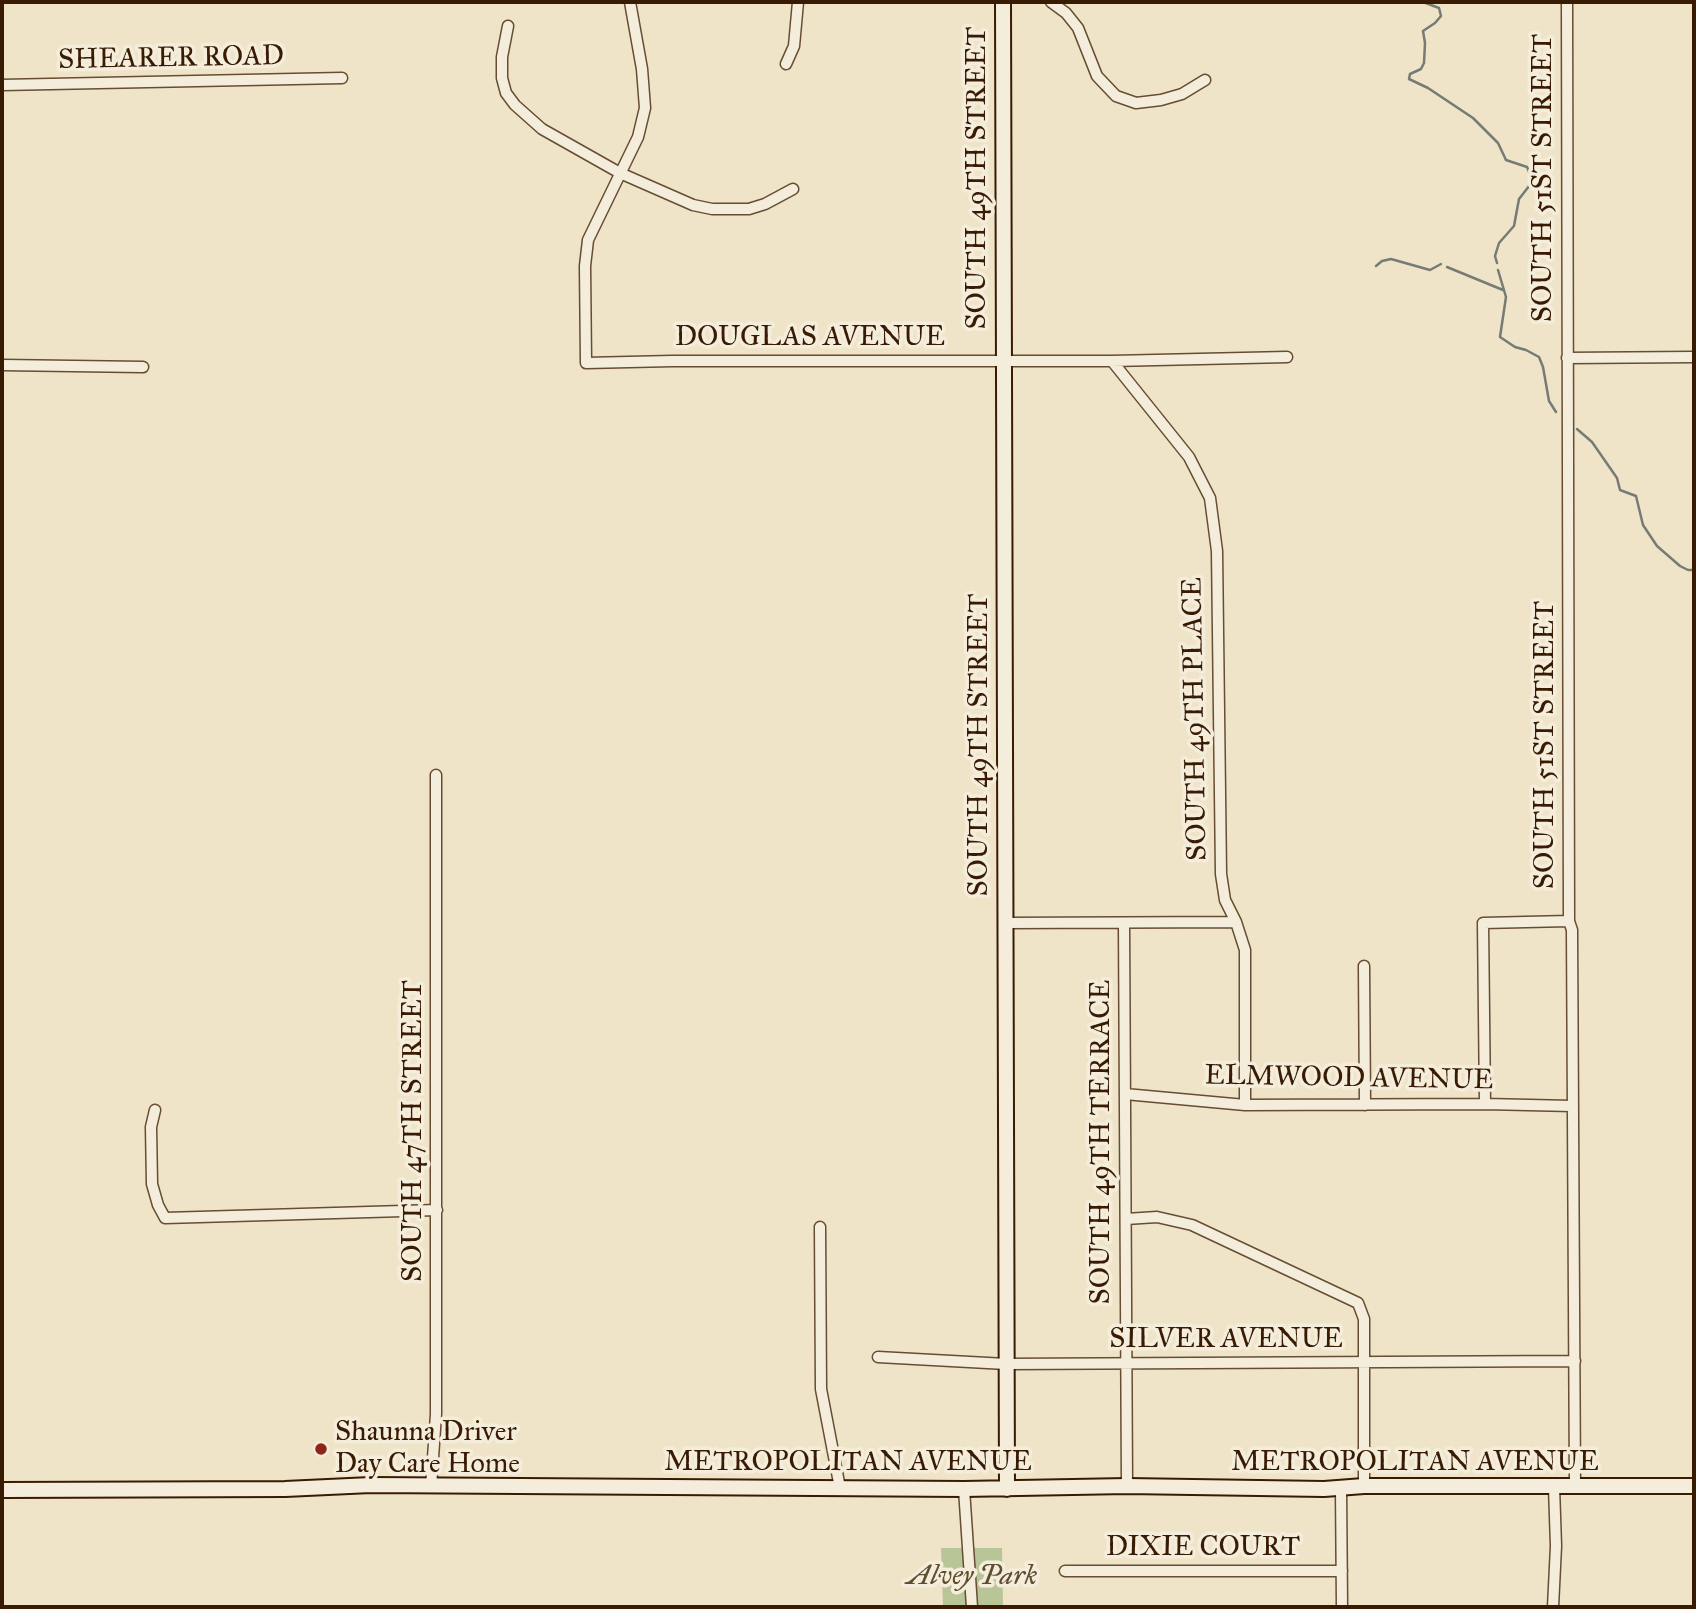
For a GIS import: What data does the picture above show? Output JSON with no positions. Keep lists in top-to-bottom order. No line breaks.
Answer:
{"streets":{"main road":["SOUTH 49TH STREET","METROPOLITAN AVENUE"],"street":["SHEARER ROAD","SOUTH 51ST STREET","DOUGLAS AVENUE","SOUTH 49TH PLACE","ELMWOOD AVENUE","SOUTH 47TH STREET","SOUTH 49TH TERRACE","SILVER AVENUE","DIXIE COURT"]},"crossings":[["SOUTH 49TH STREET","DOUGLAS AVENUE"],["SOUTH 49TH STREET","SILVER AVENUE"],["SOUTH 49TH STREET","METROPOLITAN AVENUE"],["SOUTH 51ST STREET","ELMWOOD AVENUE"],["SOUTH 51ST STREET","SILVER AVENUE"],["SOUTH 51ST STREET","METROPOLITAN AVENUE"],["DOUGLAS AVENUE","SOUTH 49TH PLACE"],["SOUTH 49TH PLACE","ELMWOOD AVENUE"],["ELMWOOD AVENUE","SOUTH 49TH TERRACE"],["SOUTH 47TH STREET","METROPOLITAN AVENUE"],["SOUTH 49TH TERRACE","SILVER AVENUE"],["SOUTH 49TH TERRACE","METROPOLITAN AVENUE"]],"parks":["Alvey Park"],"places":["Shaunna Driver Day Care Home"]}
